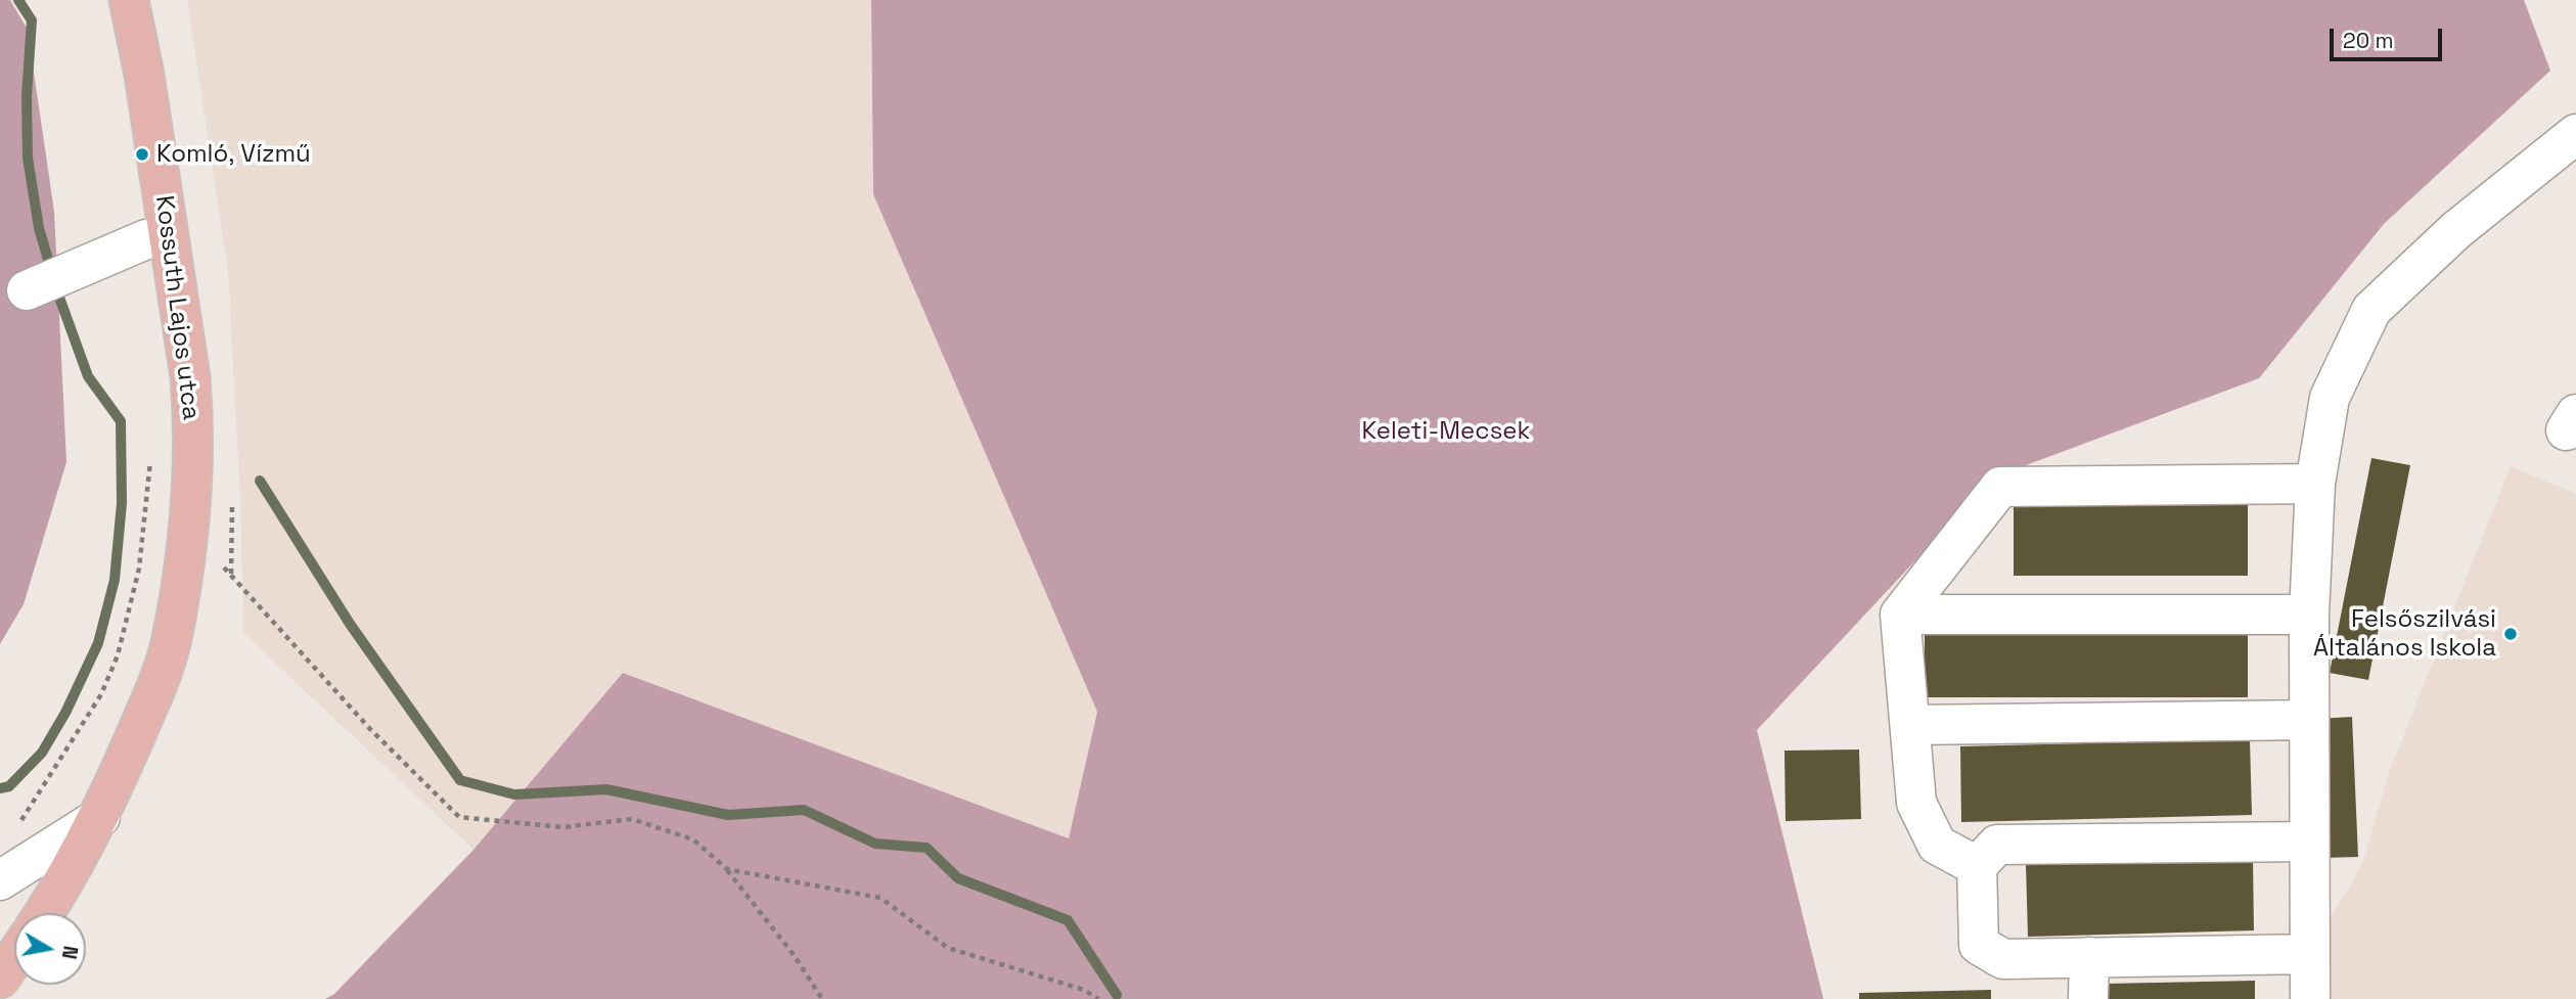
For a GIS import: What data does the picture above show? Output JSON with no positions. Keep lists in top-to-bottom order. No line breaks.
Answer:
{"streets":{"main road":["Kossuth Lajos utca"]},"parks":["Keleti-Mecsek"],"places":["Komló, Vízmű","Felsőszilvási Általános Iskola"],"scale_bar":"20 m","north":"right"}
